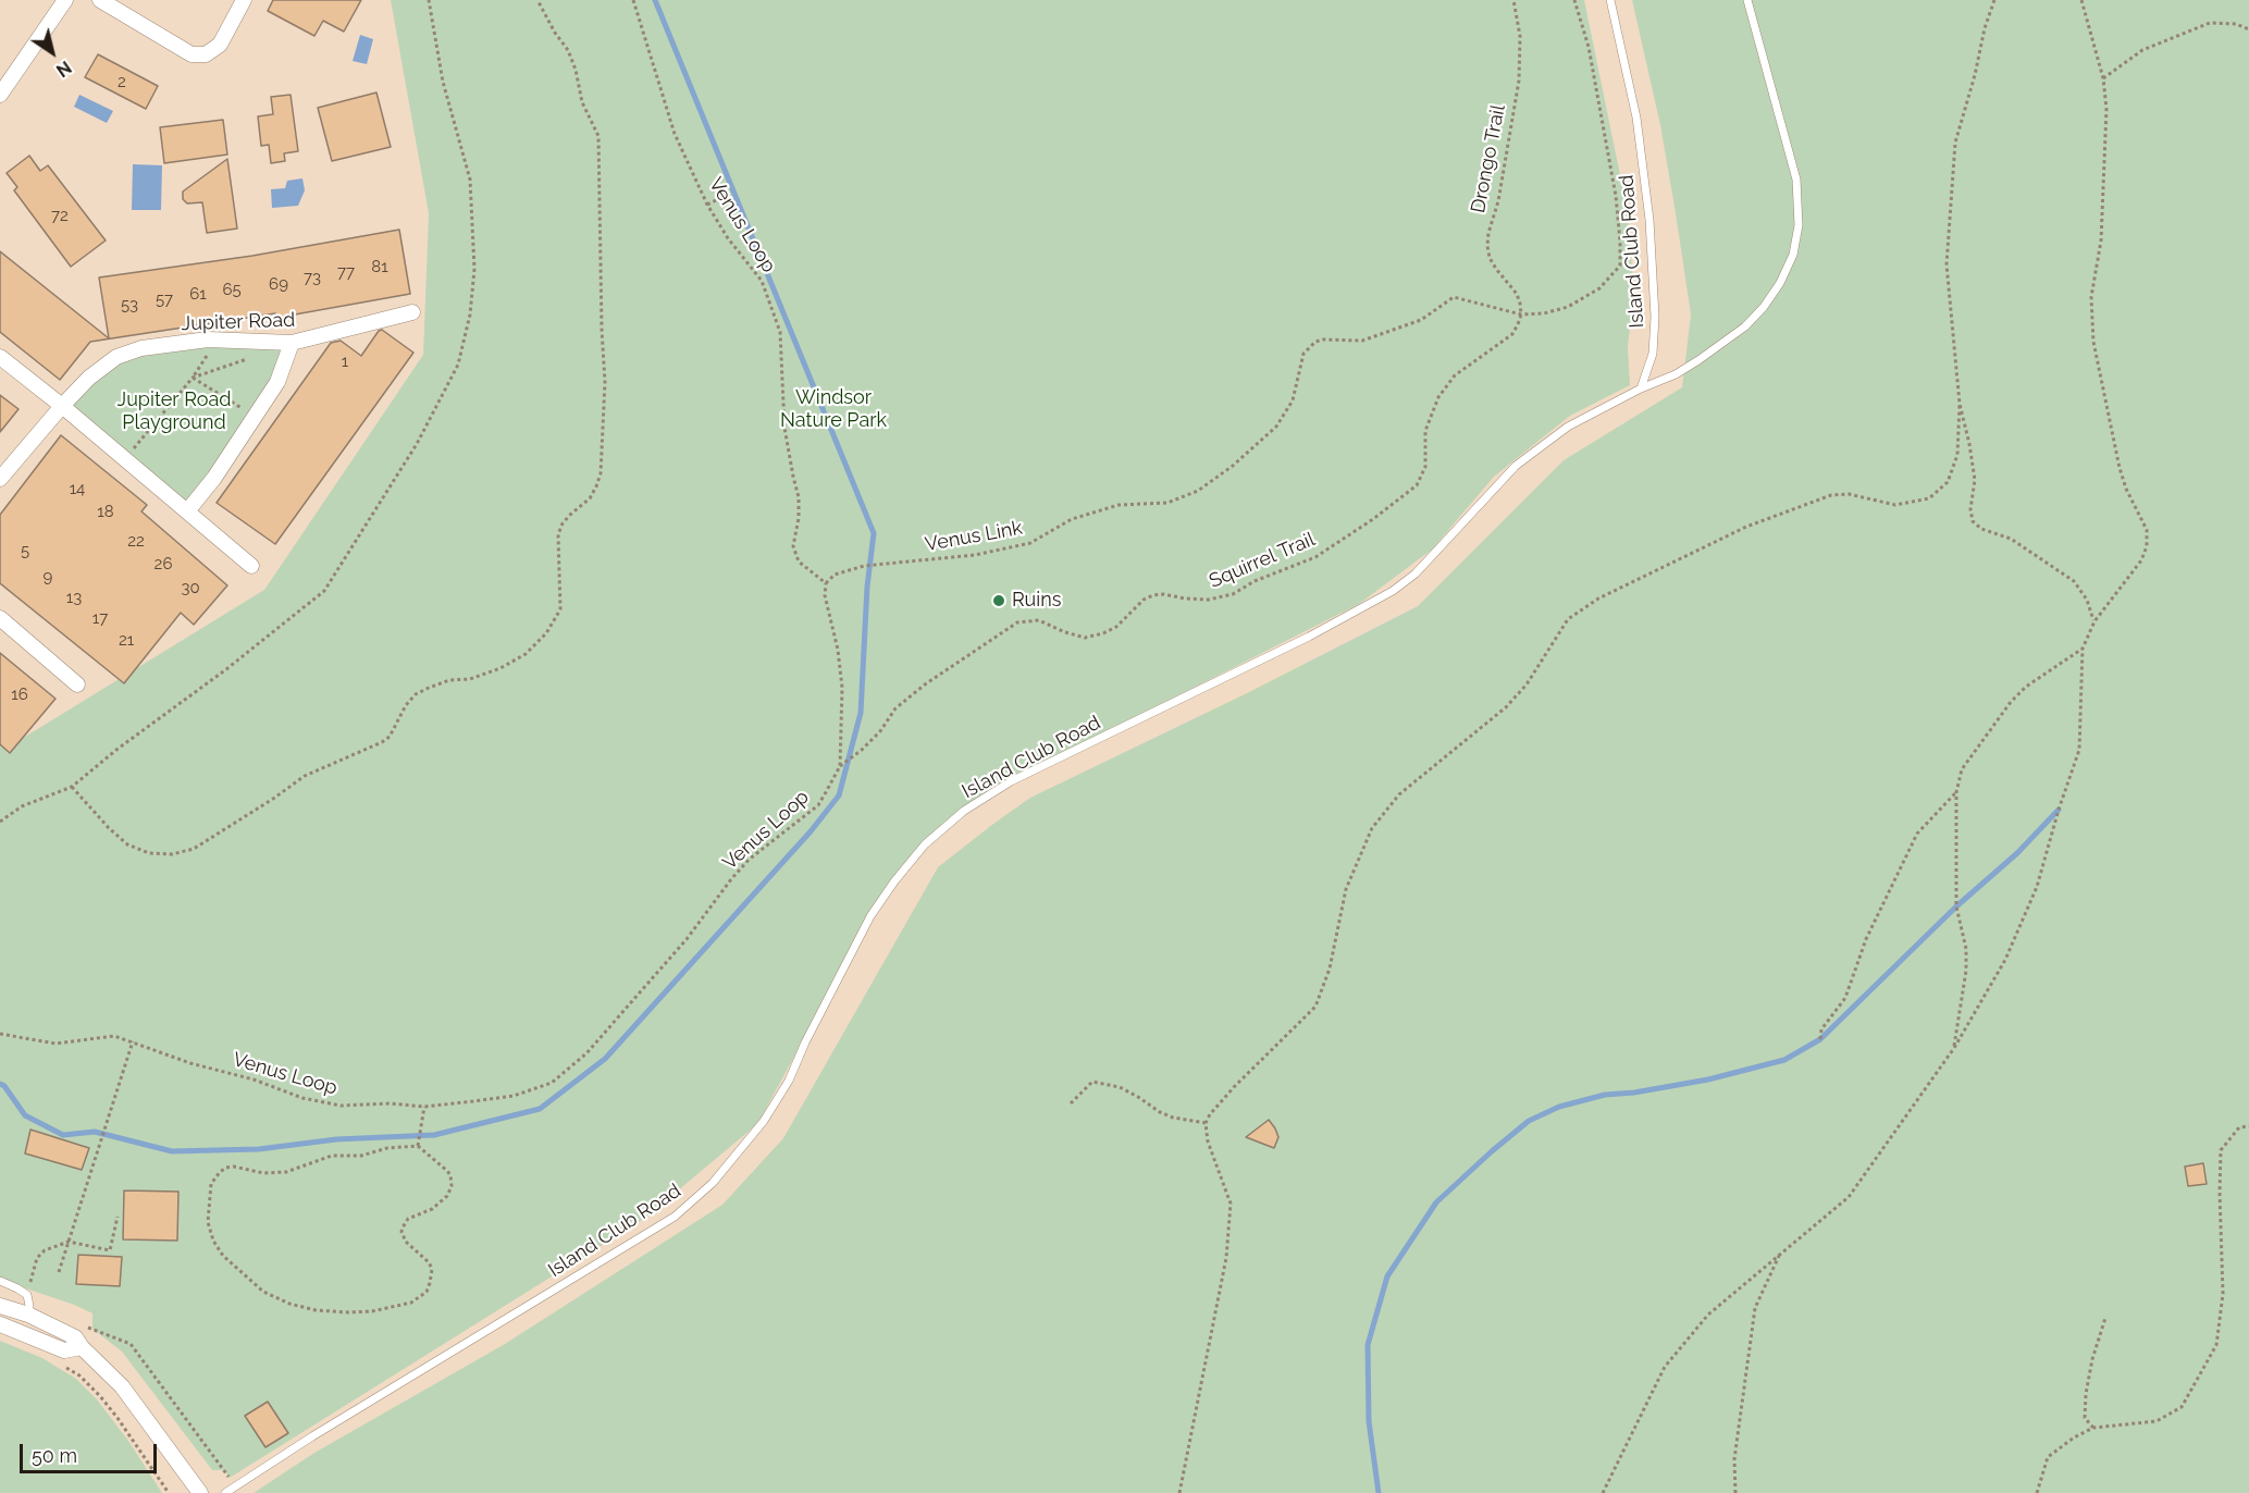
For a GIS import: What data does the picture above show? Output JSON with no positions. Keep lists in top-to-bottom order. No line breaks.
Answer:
{"streets":{"street":["Jupiter Road"],"lane":["Island Club Road"],"path":["Drongo Trail","Venus Loop","Venus Link","Squirrel Trail"]},"crossings":[["Drongo Trail","Venus Link"],["Drongo Trail","Squirrel Trail"],["Venus Loop","Venus Link"],["Venus Loop","Squirrel Trail"],["Venus Link","Squirrel Trail"]],"parks":["Windsor Nature Park","Jupiter Road Playground"],"places":["Ruins"],"house_numbers":["2","72","81","77","73","69","65","61","57","53","1","14","18","22","5","26","9","30","13","17","21","16"],"scale_bar":"50 m","north":"bottom right"}
